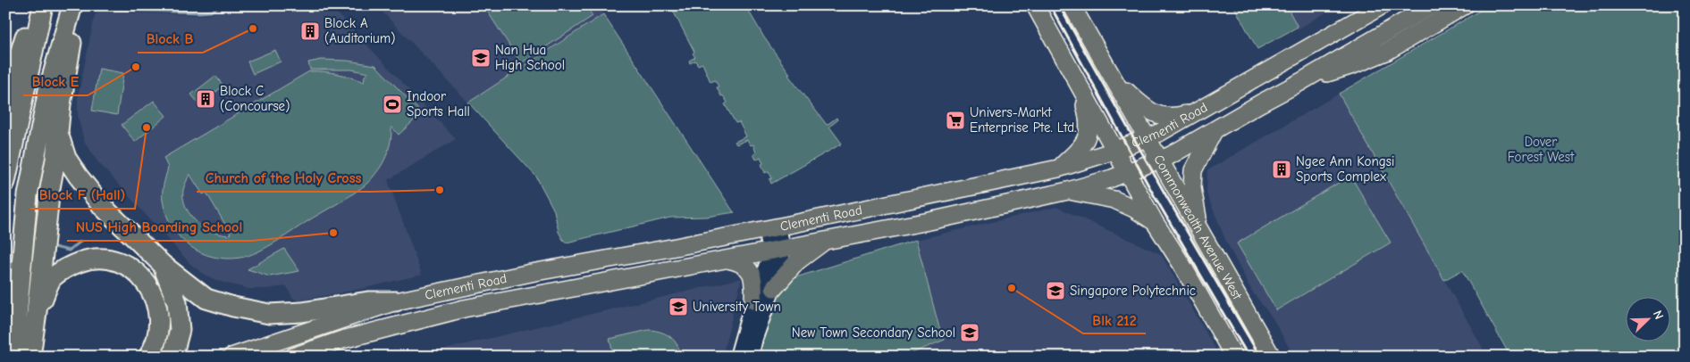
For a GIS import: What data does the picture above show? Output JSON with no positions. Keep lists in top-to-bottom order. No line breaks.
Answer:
{"streets":{"main road":["Clementi Road","Commonwealth Avenue West"]},"crossings":[["Clementi Road","Commonwealth Avenue West"]],"parks":["Dover Forest West"],"places":{"other":["Block B","Block E","Block F (Hall)","Church of the Holy Cross","NUS High Boarding School","Blk 212"],"building":["Block A (Auditorium)","Block C (Concourse)","Ngee Ann Kongsi Sports Complex"],"school or university":["Nan Hua High School","Singapore Polytechnic","University Town","New Town Secondary School"],"sports":["Indoor Sports Hall"],"supermarket":["Univers-Markt Enterprise Pte. Ltd."]},"north":"top right"}
